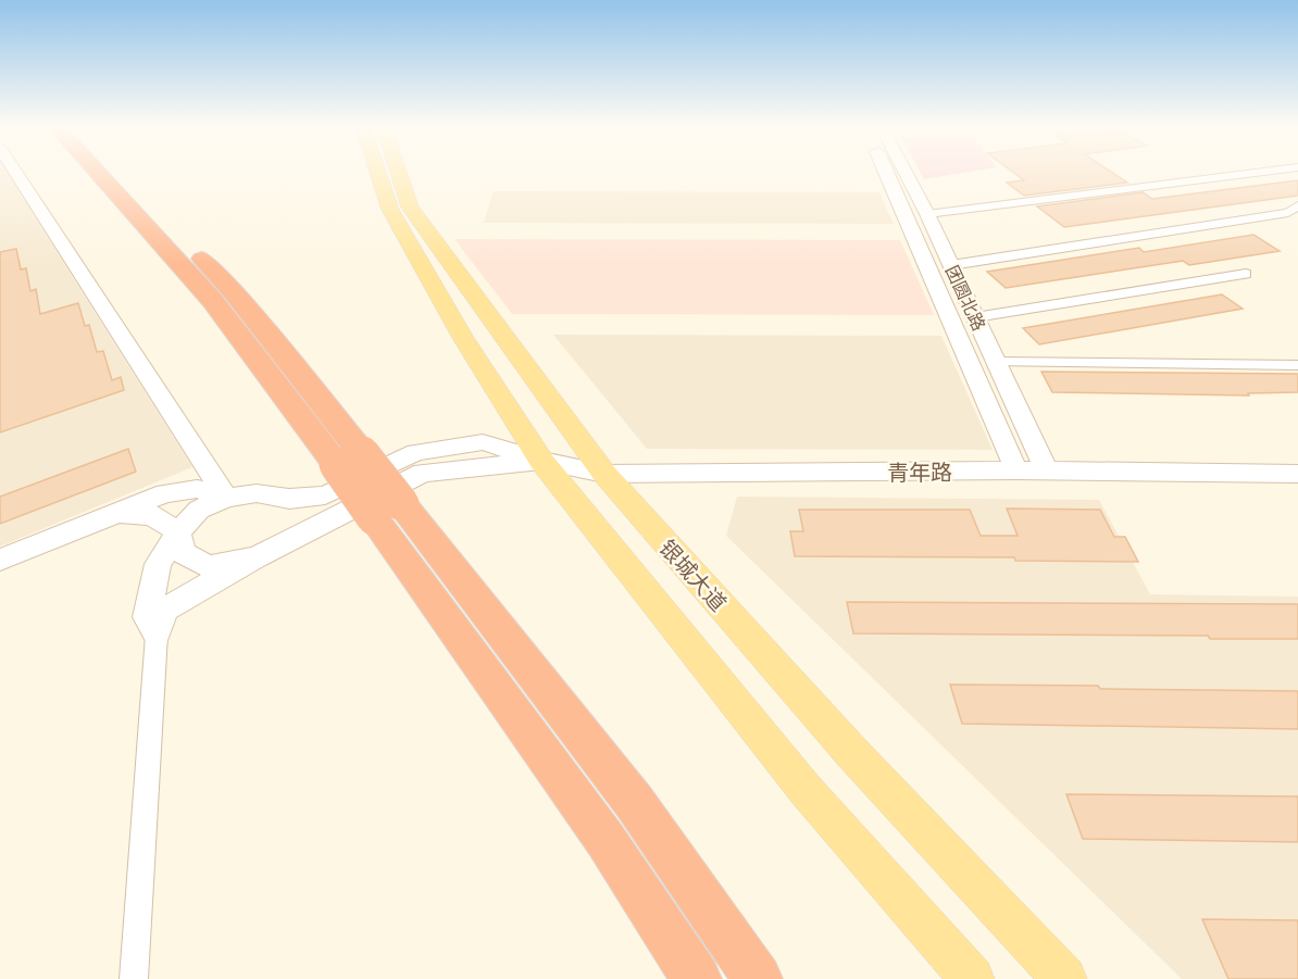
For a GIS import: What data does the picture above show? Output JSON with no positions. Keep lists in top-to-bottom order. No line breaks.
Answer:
{"streets":{"main road":["银城大道"],"street":["团圆北路","青年路"]},"crossings":[["团圆北路","青年路"],["青年路","银城大道"]]}
